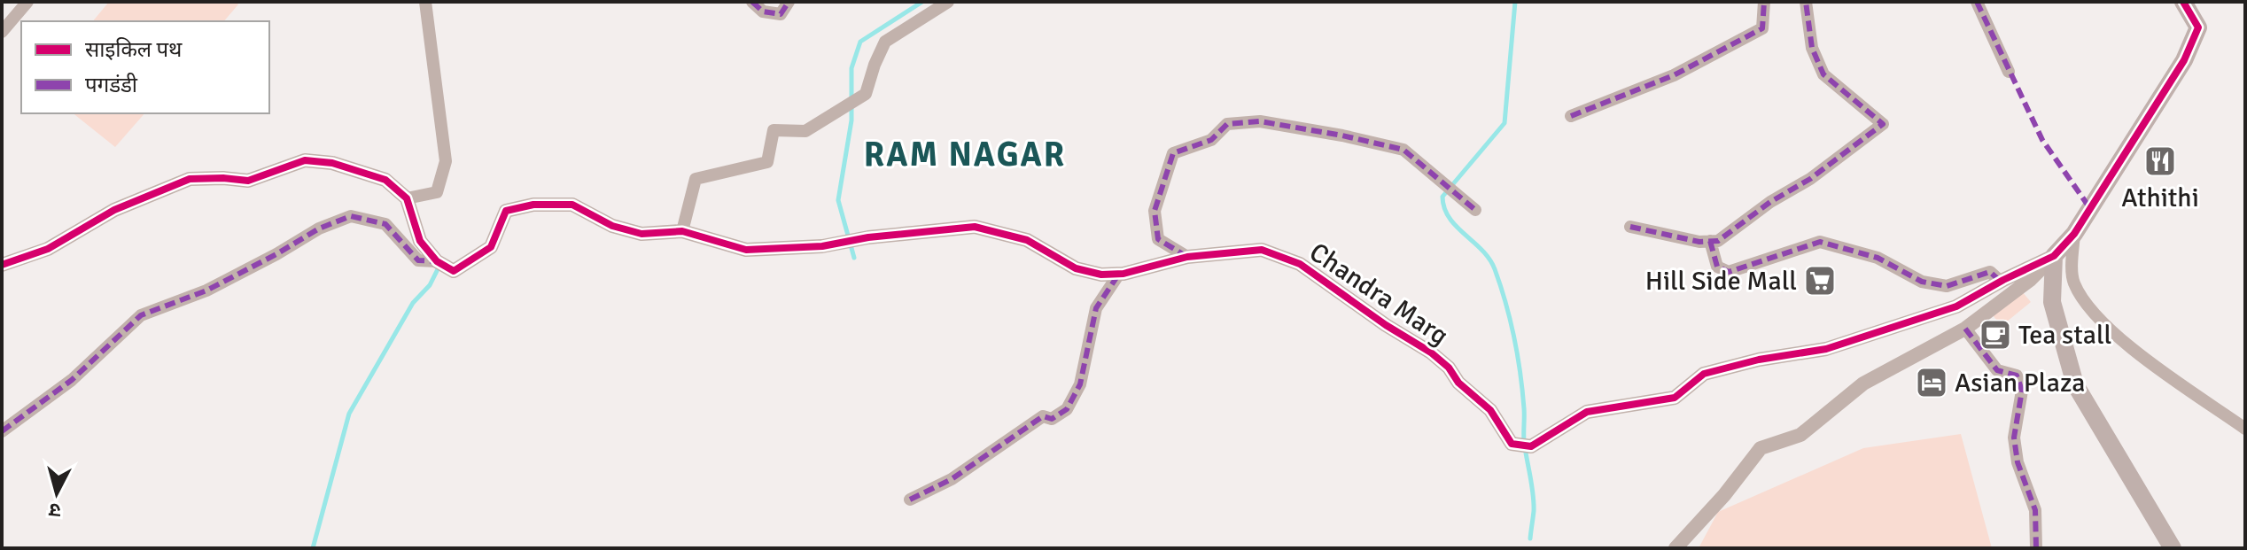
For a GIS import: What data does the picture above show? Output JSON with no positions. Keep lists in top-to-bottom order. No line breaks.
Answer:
{"streets":{"street":["Chandra Marg"]},"districts":["RAM NAGAR"],"places":{"restaurant":["Athithi"],"supermarket":["Hill Side Mall"],"cafe":["Tea stall"],"hotel":["Asian Plaza"]},"legend":["साइकिल पथ","पगडंडी"],"north":"bottom"}
